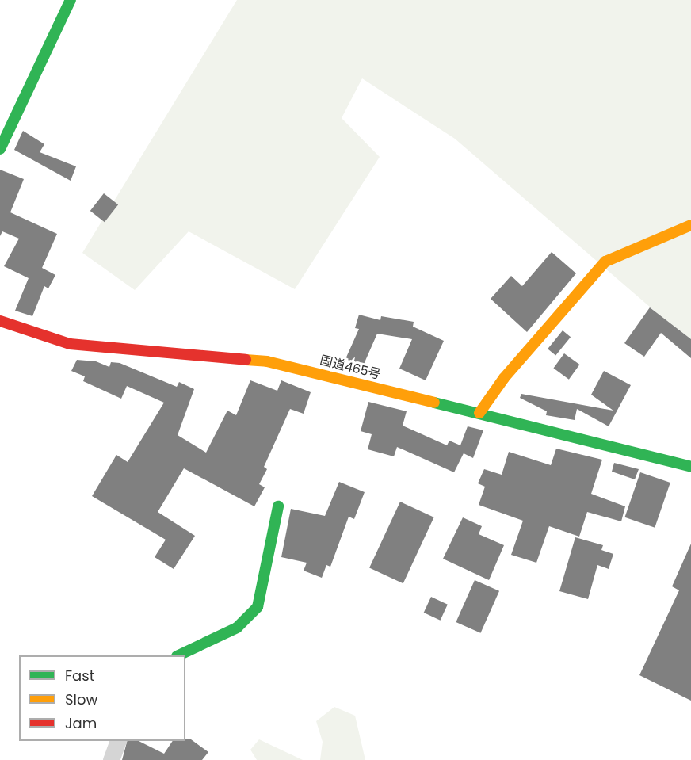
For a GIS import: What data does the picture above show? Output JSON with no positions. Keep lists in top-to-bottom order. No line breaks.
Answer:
{"streets":{"main road":["国道465号"]},"legend":["Fast","Slow","Jam"]}
